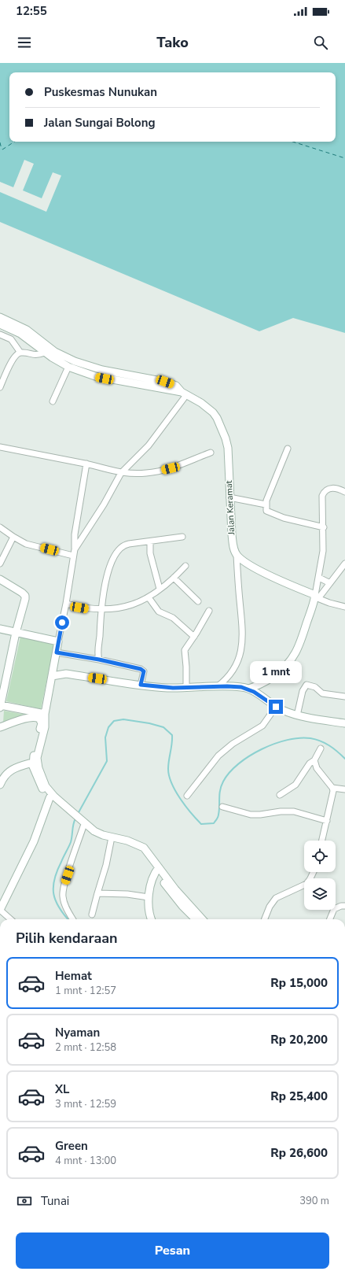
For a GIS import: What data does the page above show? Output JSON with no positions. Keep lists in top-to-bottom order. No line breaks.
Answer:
{"streets":{"street":["Jalan Keramat"]},"page":{"status":"12:55","header":"Tako","banner":["Puskesmas Nunukan","Jalan Sungai Bolong"],"bubble":"1 mnt","heading":"Pilih kendaraan","list":[{"name":"Hemat","note":"1 mnt · 12:57","value":"Rp 15,000"},{"name":"Nyaman","note":"2 mnt · 12:58","value":"Rp 20,200"},{"name":"XL","note":"3 mnt · 12:59","value":"Rp 25,400"},{"name":"Green","note":"4 mnt · 13:00","value":"Rp 26,600"}],"pay":["Tunai","390 m"],"buttons":"Pesan"}}
